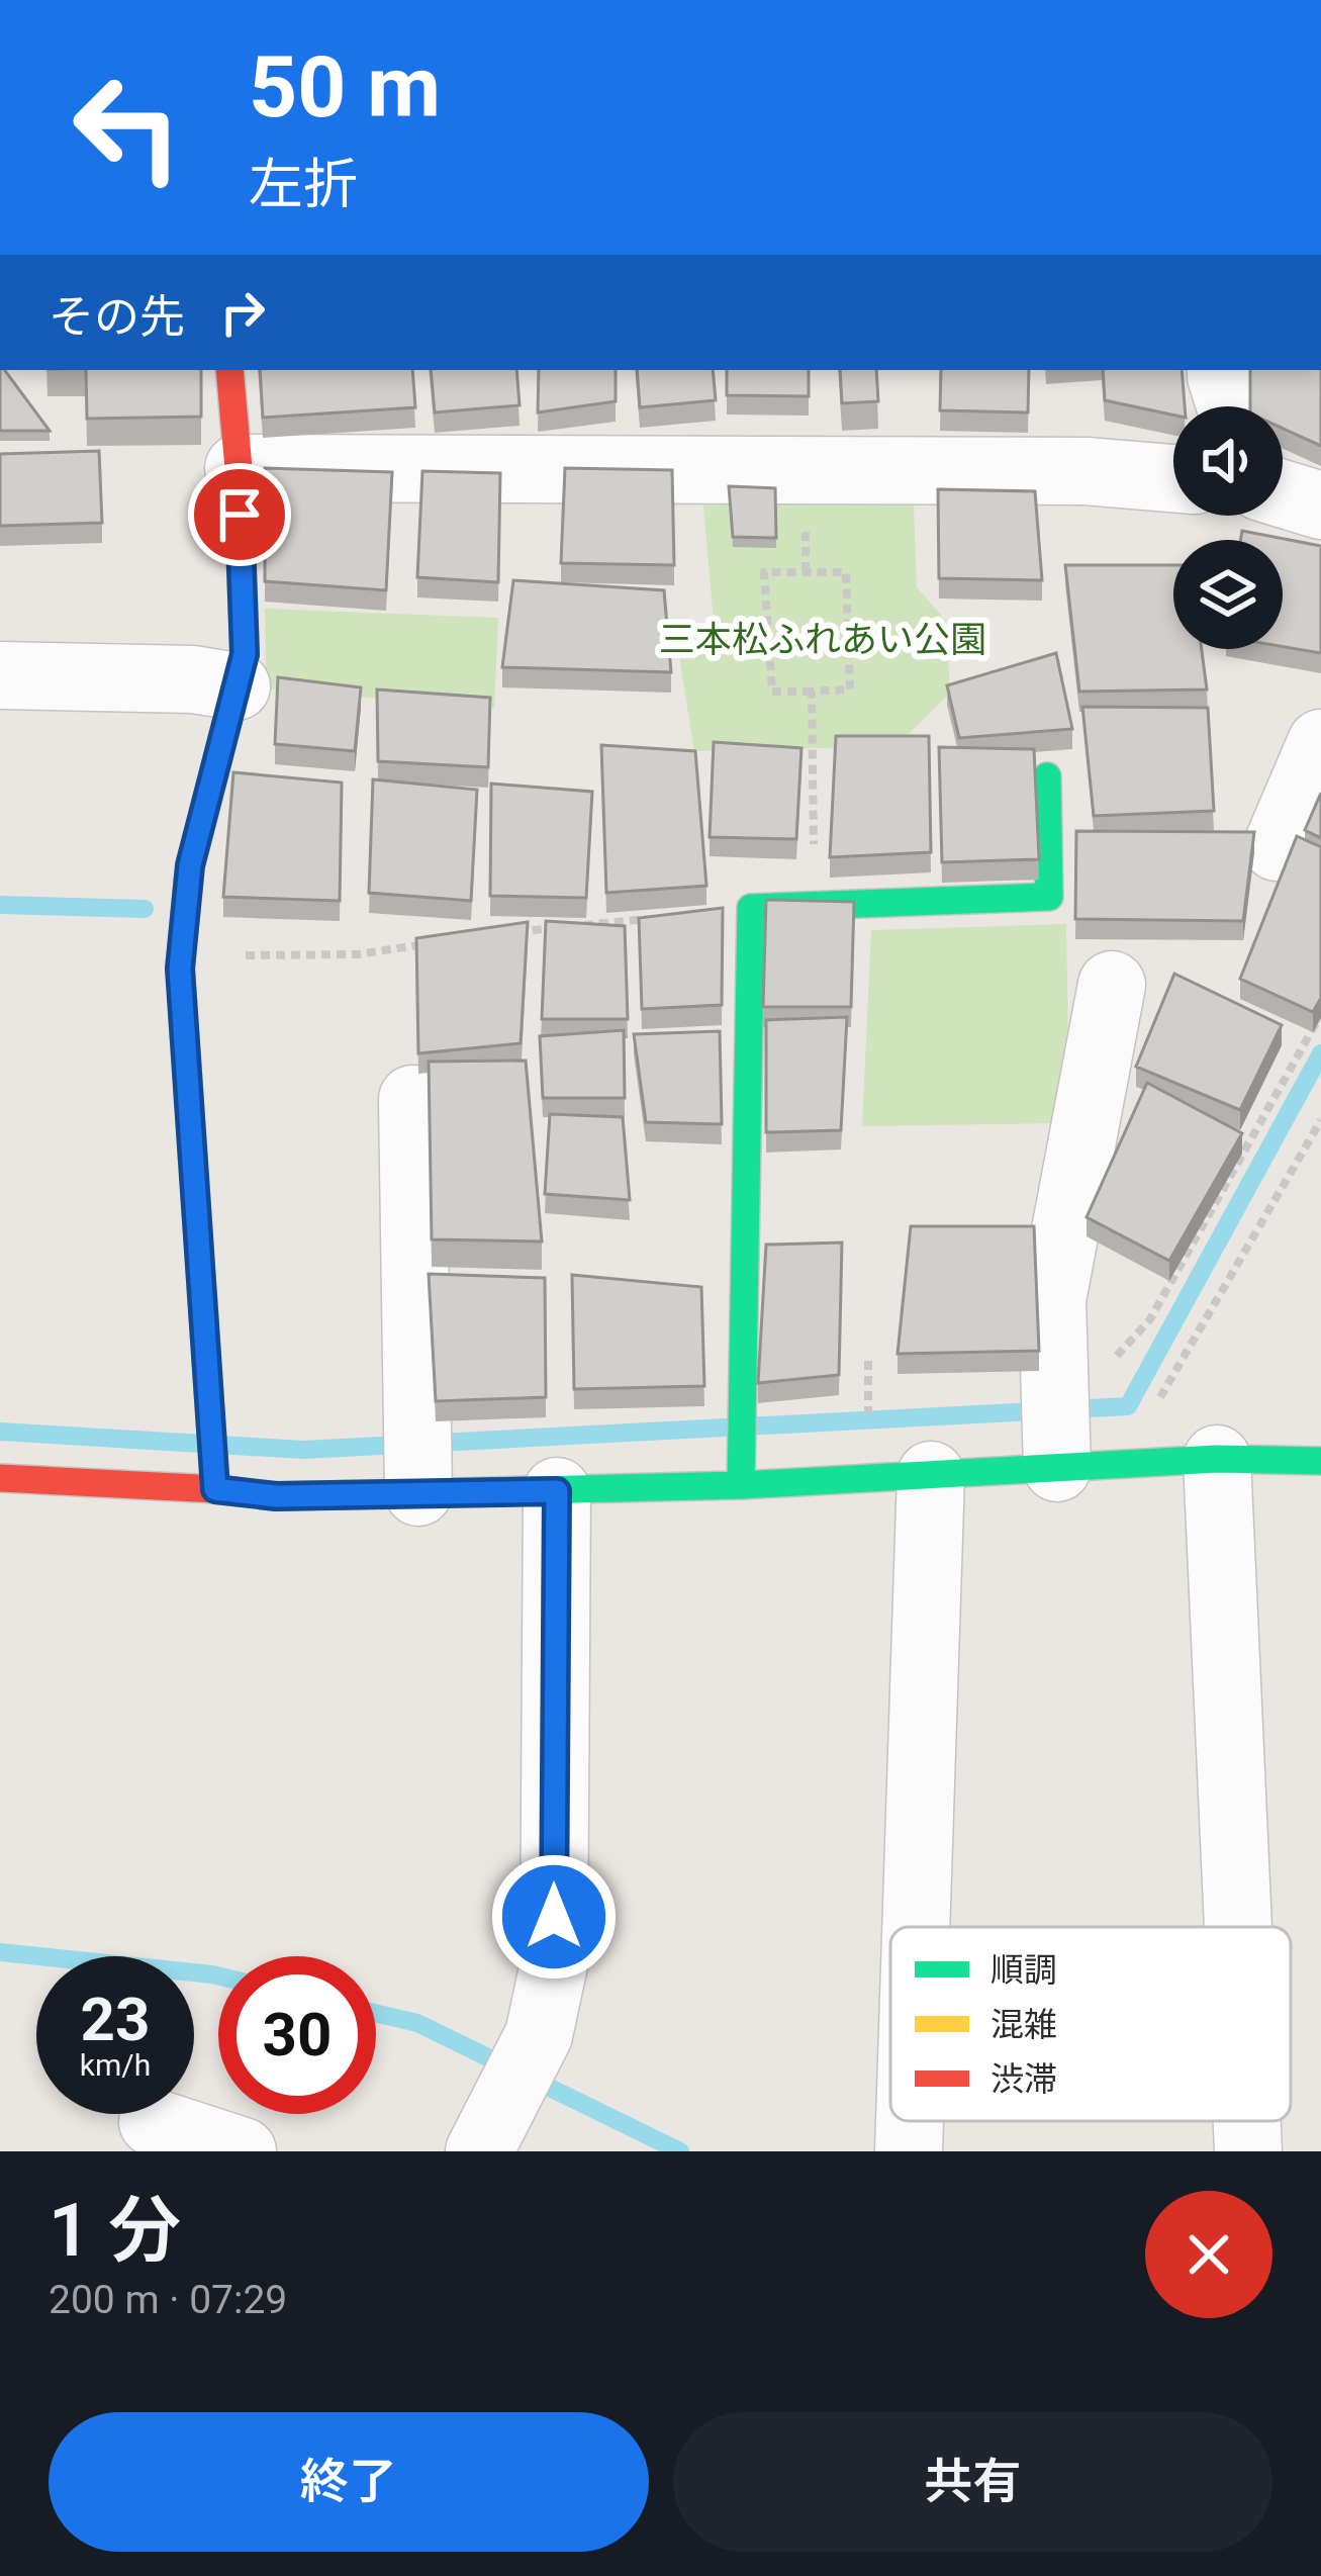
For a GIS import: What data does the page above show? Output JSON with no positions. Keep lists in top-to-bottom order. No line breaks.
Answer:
{"parks":["三本松ふれあい公園"],"legend":["順調","混雑","渋滞"],"page":{"turn":["50 m","左折"],"then":"その先","speed":"23 km/h","limit":"30","heading":["1 分","200 m · 07:29"],"buttons":["終了","共有"]}}
